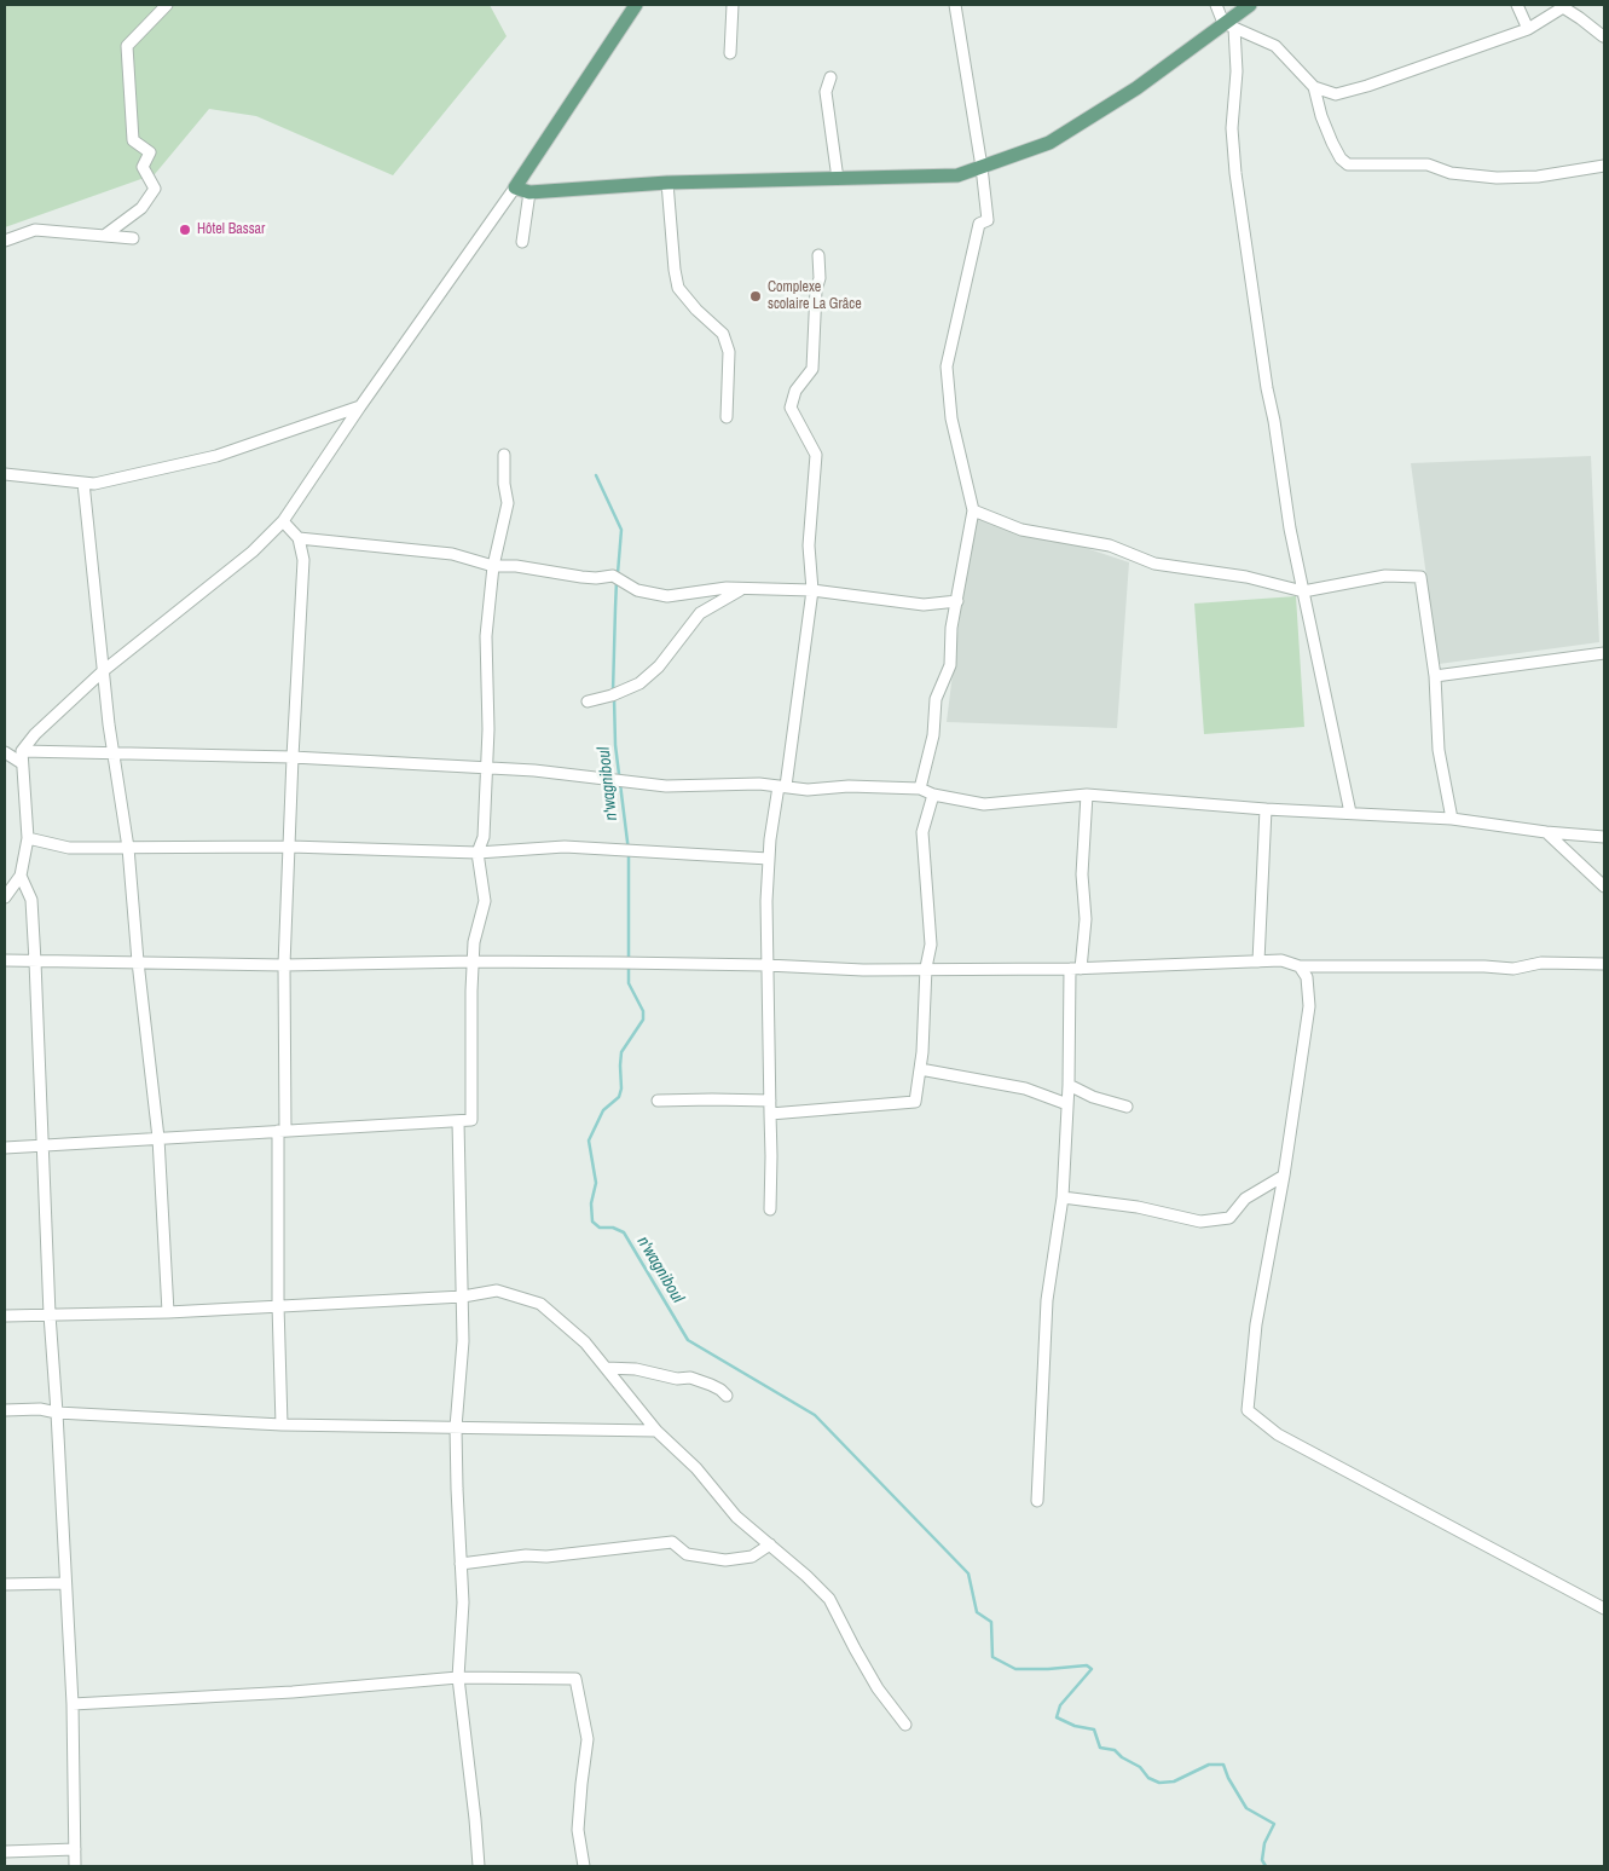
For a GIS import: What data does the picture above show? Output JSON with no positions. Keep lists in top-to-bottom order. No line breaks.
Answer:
{"water":["n'wagniboul"],"places":["Hôtel Bassar","Complexe scolaire La Grâce"]}
